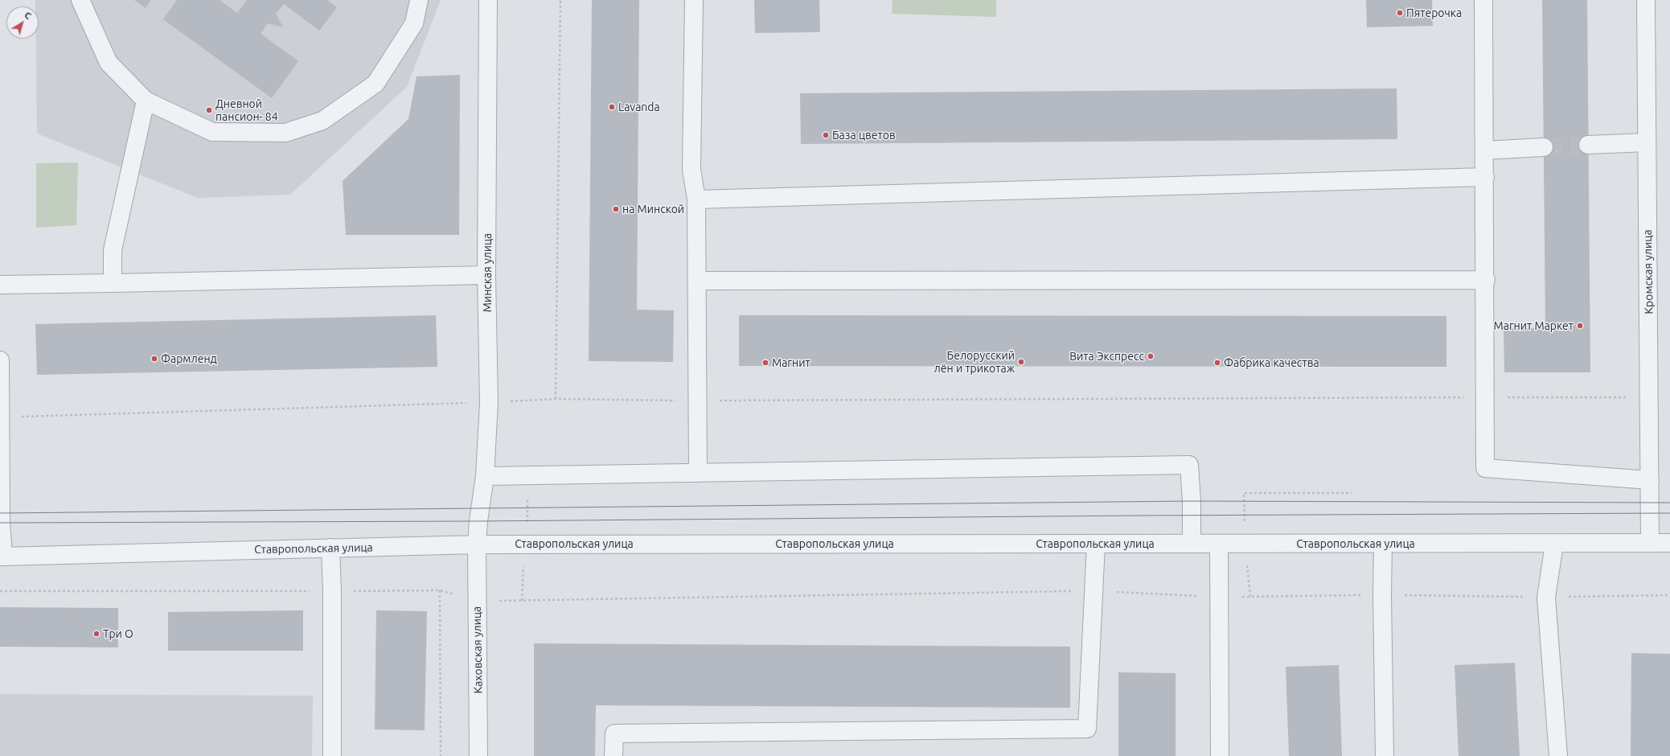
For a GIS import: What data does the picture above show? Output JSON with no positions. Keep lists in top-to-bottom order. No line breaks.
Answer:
{"streets":{"street":["Кромская улица","Минская улица","Ставропольская улица","Каховская улица"]},"crossings":[["Кромская улица","Ставропольская улица"],["Минская улица","Ставропольская улица"],["Минская улица","Каховская улица"],["Ставропольская улица","Каховская улица"]],"places":["Пятерочка","Lavanda","Дневной пансион- 84","База цветов","на Минской","Магнит Маркет","Вита Экспресс","Фармленд","Белорусский лён и трикотаж","Магнит","Фабрика качества","Три О"],"north":"top right"}
